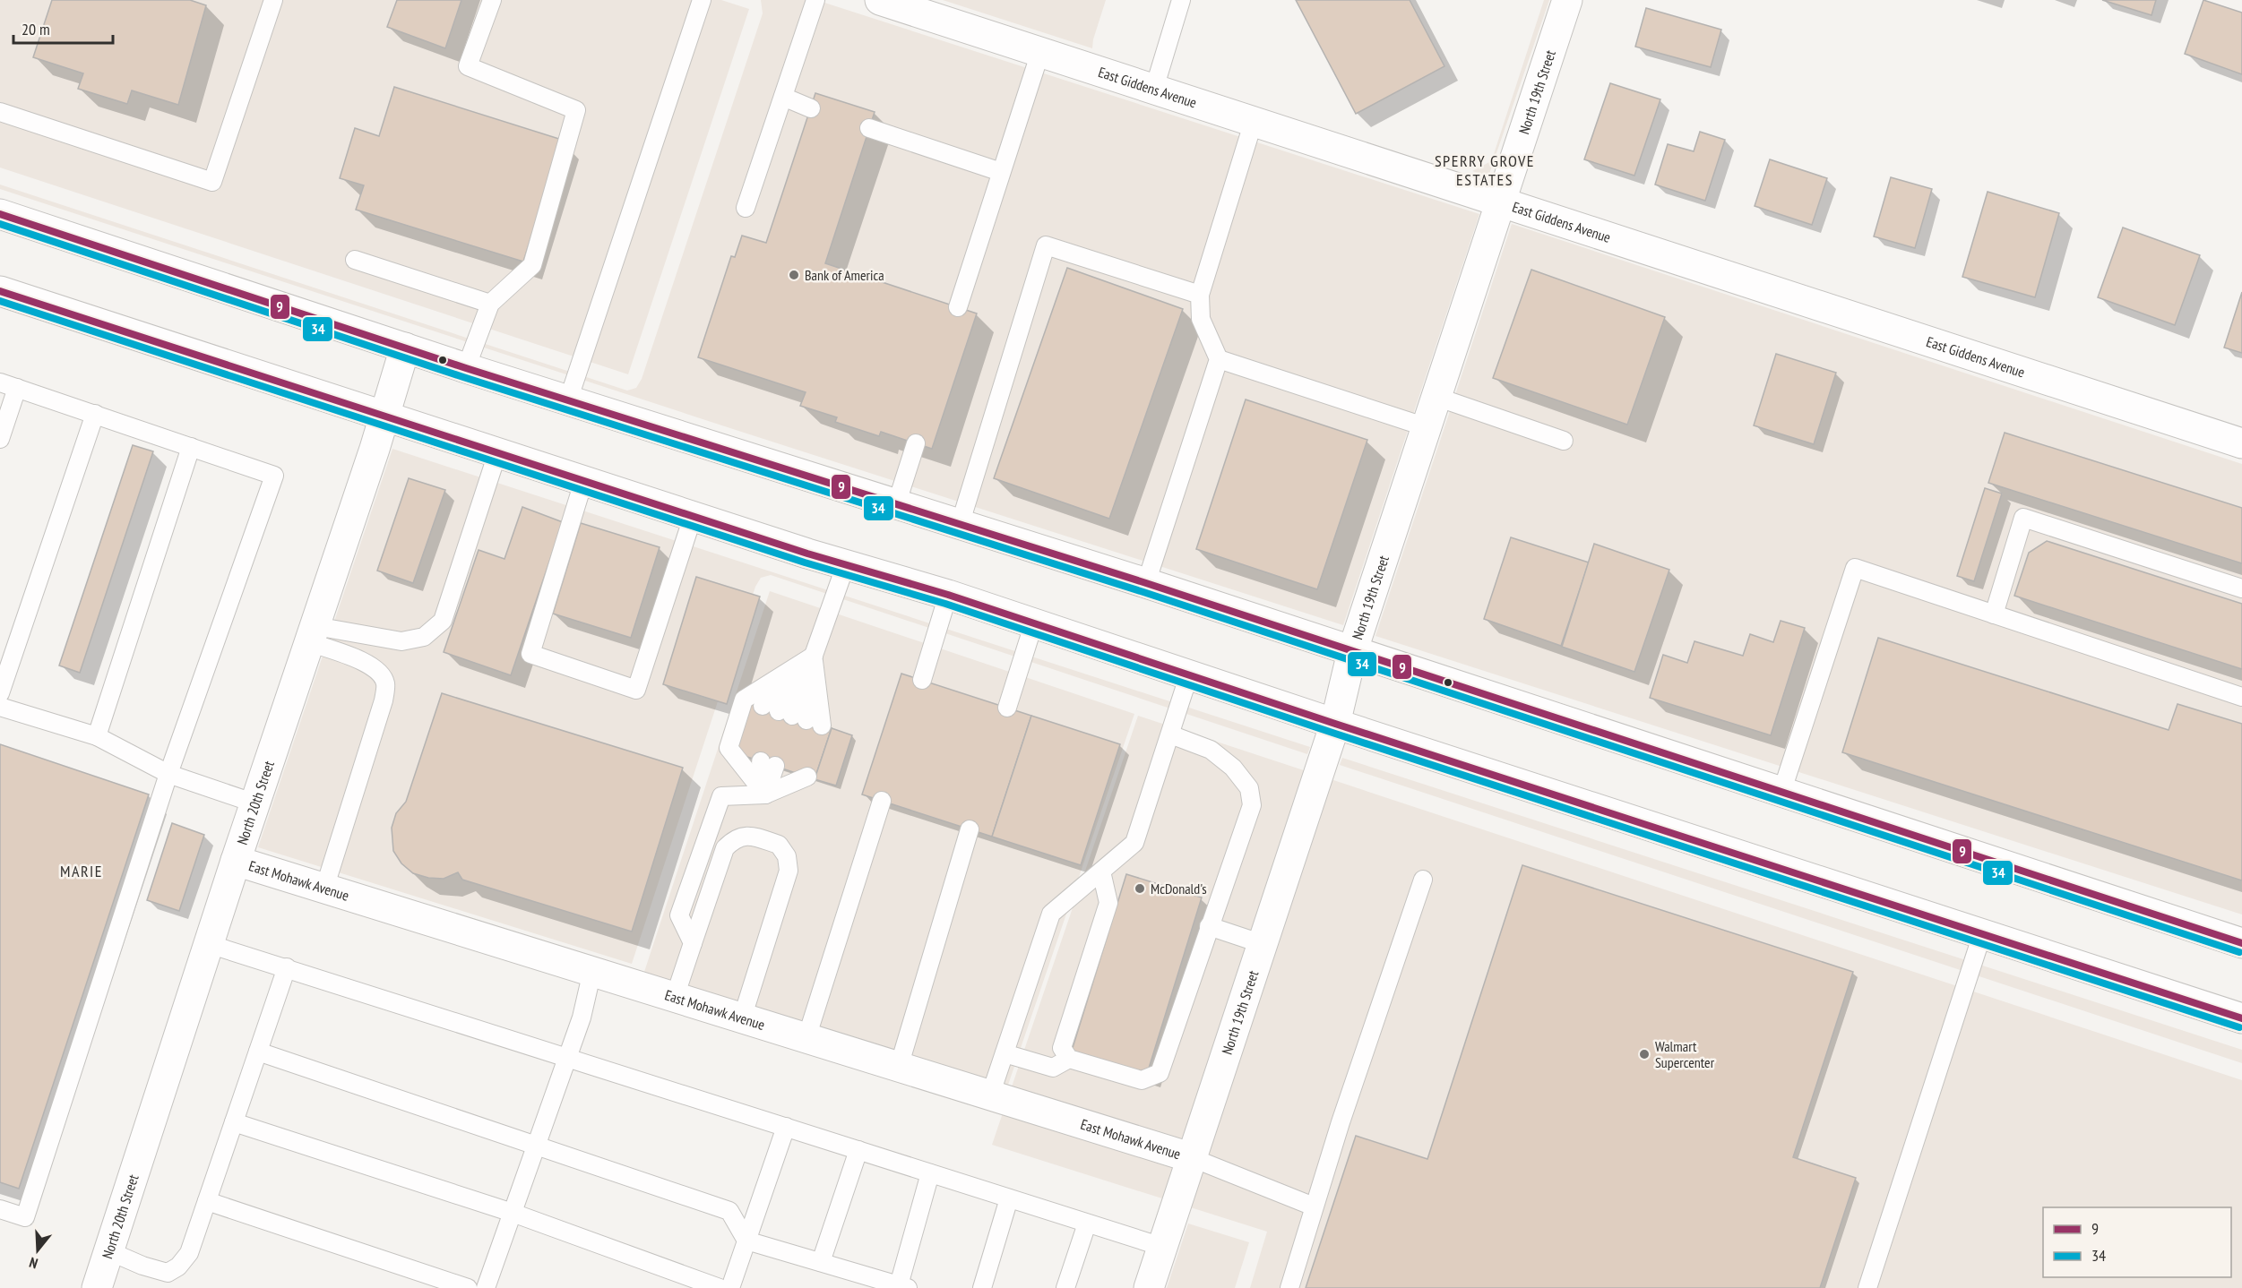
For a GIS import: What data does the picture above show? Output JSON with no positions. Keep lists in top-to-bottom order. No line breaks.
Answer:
{"streets":{"street":["East Giddens Avenue","North 19th Street","North 20th Street","East Mohawk Avenue"]},"crossings":[["East Giddens Avenue","North 19th Street"],["North 19th Street","East Mohawk Avenue"],["North 20th Street","East Mohawk Avenue"]],"districts":["SPERRY GROVE ESTATES","MARIE"],"places":["Bank of America","McDonald's","Walmart Supercenter"],"lines":["transit line 9","transit line 34"],"legend":["9","34"],"scale_bar":"20 m","north":"bottom"}
